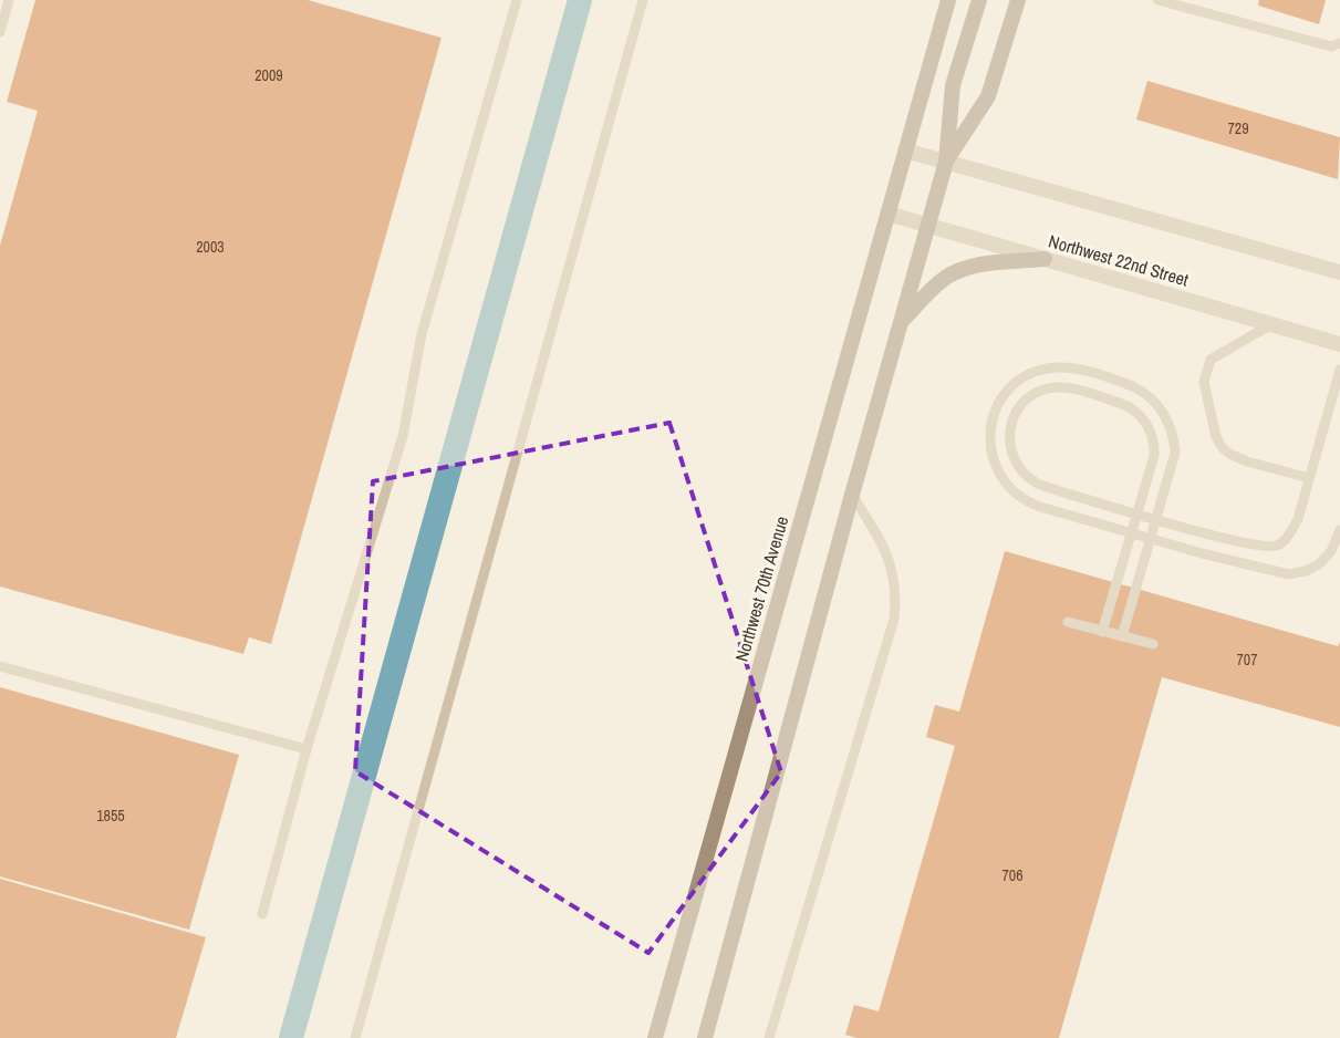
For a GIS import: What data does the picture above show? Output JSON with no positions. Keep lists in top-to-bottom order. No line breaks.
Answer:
{"streets":{"main road":["Northwest 70th Avenue"],"street":["Northwest 22nd Street"]},"crossings":[["Northwest 22nd Street","Northwest 70th Avenue"]],"house_numbers":["2009","729","2003","707","1855","706"]}
